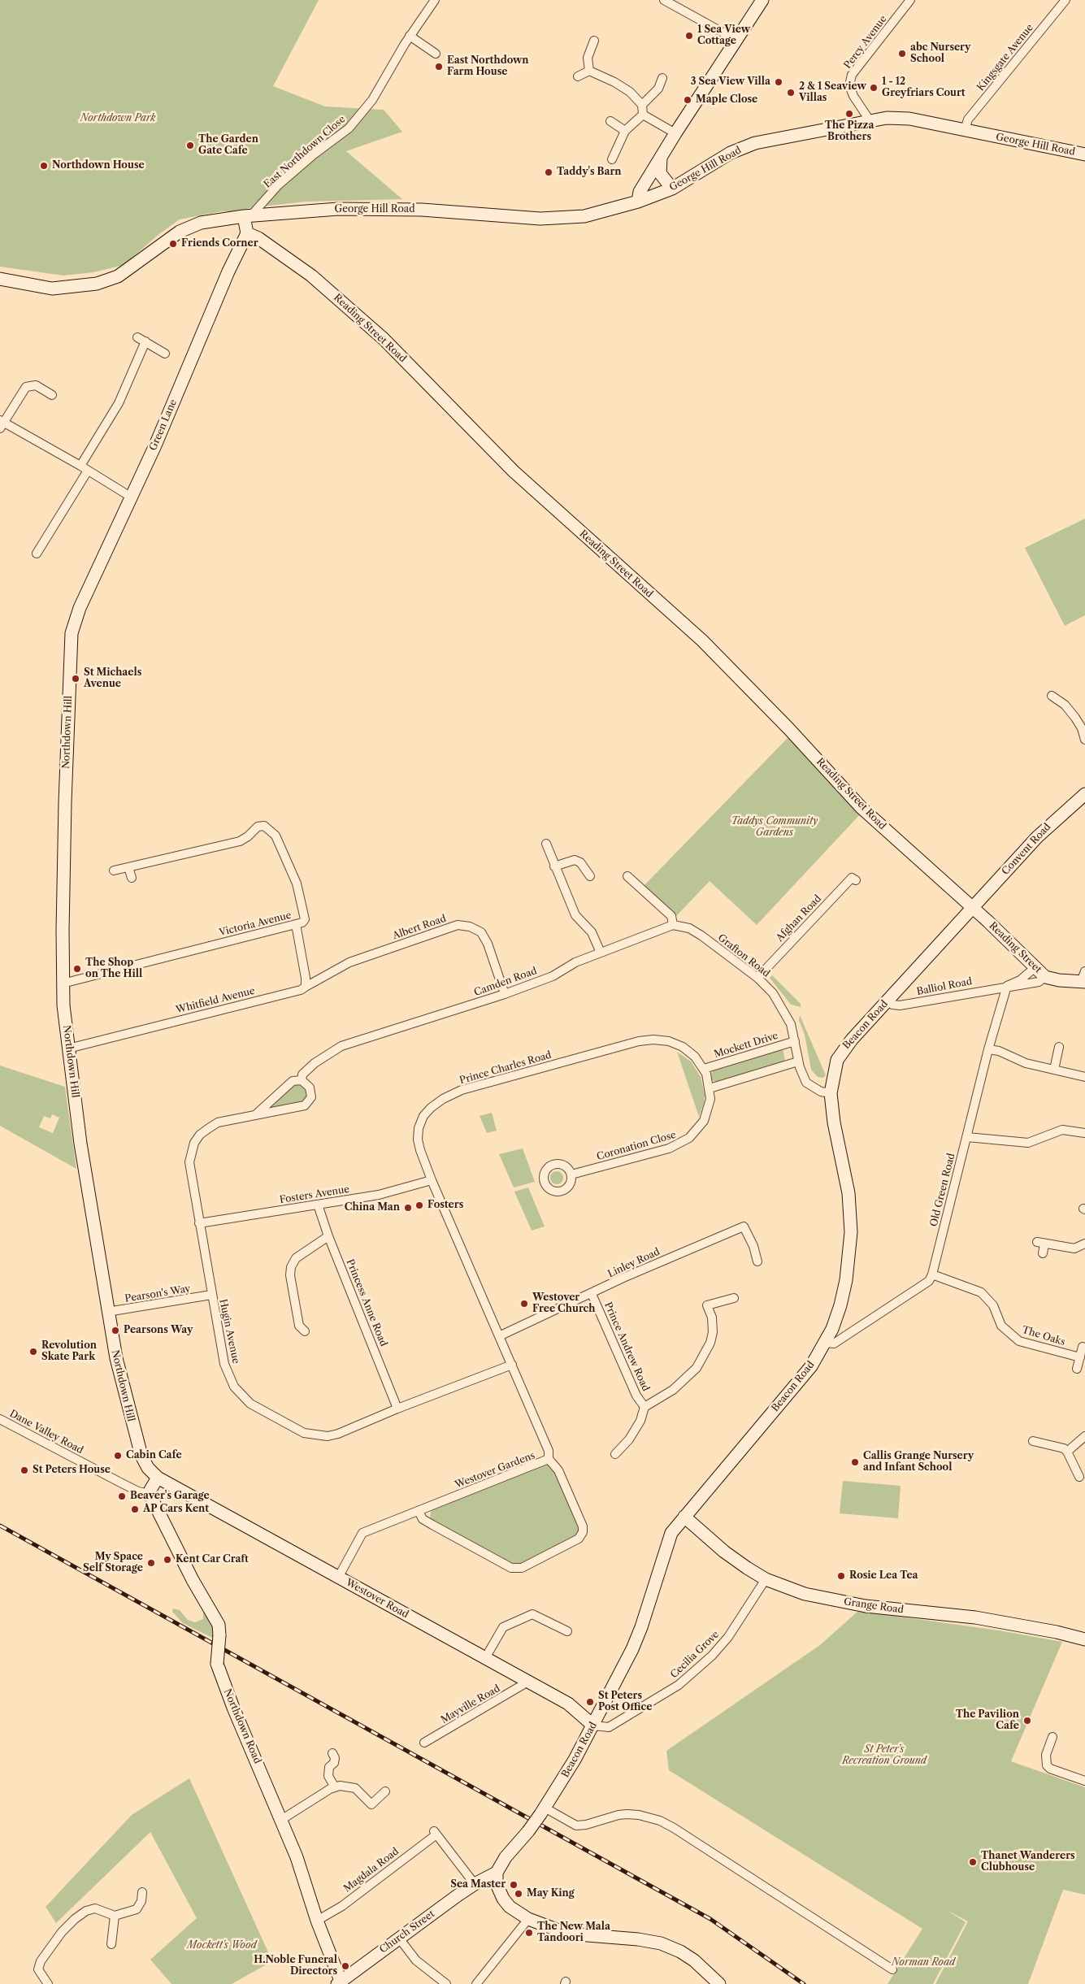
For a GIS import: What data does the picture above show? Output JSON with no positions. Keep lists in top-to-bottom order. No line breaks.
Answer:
{"streets":{"street":["Percy Avenue","Kingsgate Avenue","George Hill Road","East Northdown Close","Reading Street Road","Green Lane","Northdown Hill","Convent Road","Afghan Road","Victoria Avenue","Albert Road","Reading Street","Grafton Road","Camden Road","Balliol Road","Whitfield Avenue","Beacon Road","Mockett Drive","Prince Charles Road","Coronation Close","Old Green Road","Fosters Avenue","Linley Road","Pearson's Way","Princess Anne Road","Hugin Avenue","The Oaks","Prince Andrew Road","Dane Valley Road","Westover Gardens","Westover Road","Grange Road","Cecilia Grove","Mayville Road","Northdown Road","Magdala Road","Church Street"]},"crossings":[["Percy Avenue","George Hill Road"],["Kingsgate Avenue","George Hill Road"],["George Hill Road","East Northdown Close"],["Reading Street Road","Green Lane"],["Reading Street Road","Convent Road"],["Reading Street Road","Reading Street"],["Reading Street Road","Beacon Road"],["Green Lane","Northdown Hill"],["Northdown Hill","Victoria Avenue"],["Northdown Hill","Whitfield Avenue"],["Northdown Hill","Pearson's Way"],["Northdown Hill","Westover Road"],["Convent Road","Reading Street"],["Convent Road","Beacon Road"],["Afghan Road","Grafton Road"],["Albert Road","Camden Road"],["Albert Road","Whitfield Avenue"],["Reading Street","Balliol Road"],["Reading Street","Beacon Road"],["Grafton Road","Camden Road"],["Grafton Road","Beacon Road"],["Grafton Road","Mockett Drive"],["Camden Road","Hugin Avenue"],["Balliol Road","Beacon Road"],["Balliol Road","Old Green Road"],["Beacon Road","Old Green Road"],["Beacon Road","Westover Road"],["Beacon Road","Grange Road"],["Beacon Road","Cecilia Grove"],["Beacon Road","Church Street"],["Mockett Drive","Prince Charles Road"],["Prince Charles Road","Coronation Close"],["Prince Charles Road","Fosters Avenue"],["Prince Charles Road","Linley Road"],["Prince Charles Road","Hugin Avenue"],["Prince Charles Road","Westover Gardens"],["Old Green Road","The Oaks"],["Fosters Avenue","Princess Anne Road"],["Fosters Avenue","Hugin Avenue"],["Linley Road","Prince Andrew Road"],["Pearson's Way","Hugin Avenue"],["Princess Anne Road","Hugin Avenue"],["Dane Valley Road","Northdown Road"],["Westover Gardens","Westover Road"],["Westover Road","Cecilia Grove"],["Westover Road","Mayville Road"],["Grange Road","Cecilia Grove"],["Northdown Road","Magdala Road"],["Northdown Road","Church Street"],["Magdala Road","Church Street"]],"parks":["Northdown Park","Taddys Community Gardens","St Peter's Recreation Ground","Mockett's Wood","Norman Road"],"places":["1 Sea View Cottage","abc Nursery School","East Northdown Farm House","3 Sea View Villa","1 - 12 Greyfriars Court","2 & 1 Seaview Villas","Maple Close","The Pizza Brothers","The Garden Gate Cafe","Northdown House","Taddy's Barn","Friends Corner","St Michaels Avenue","The Shop on The Hill","Fosters","China Man","Westover Free Church","Pearsons Way","Revolution Skate Park","Cabin Cafe","Callis Grange Nursery and Infant School","St Peters House","Beaver's Garage","AP Cars Kent","Kent Car Craft","My Space Self Storage","Rosie Lea Tea","St Peters Post Office","The Pavilion Cafe","Thanet Wanderers Clubhouse","Sea Master","May King","The New Mala Tandoori","H.Noble Funeral Directors"]}
